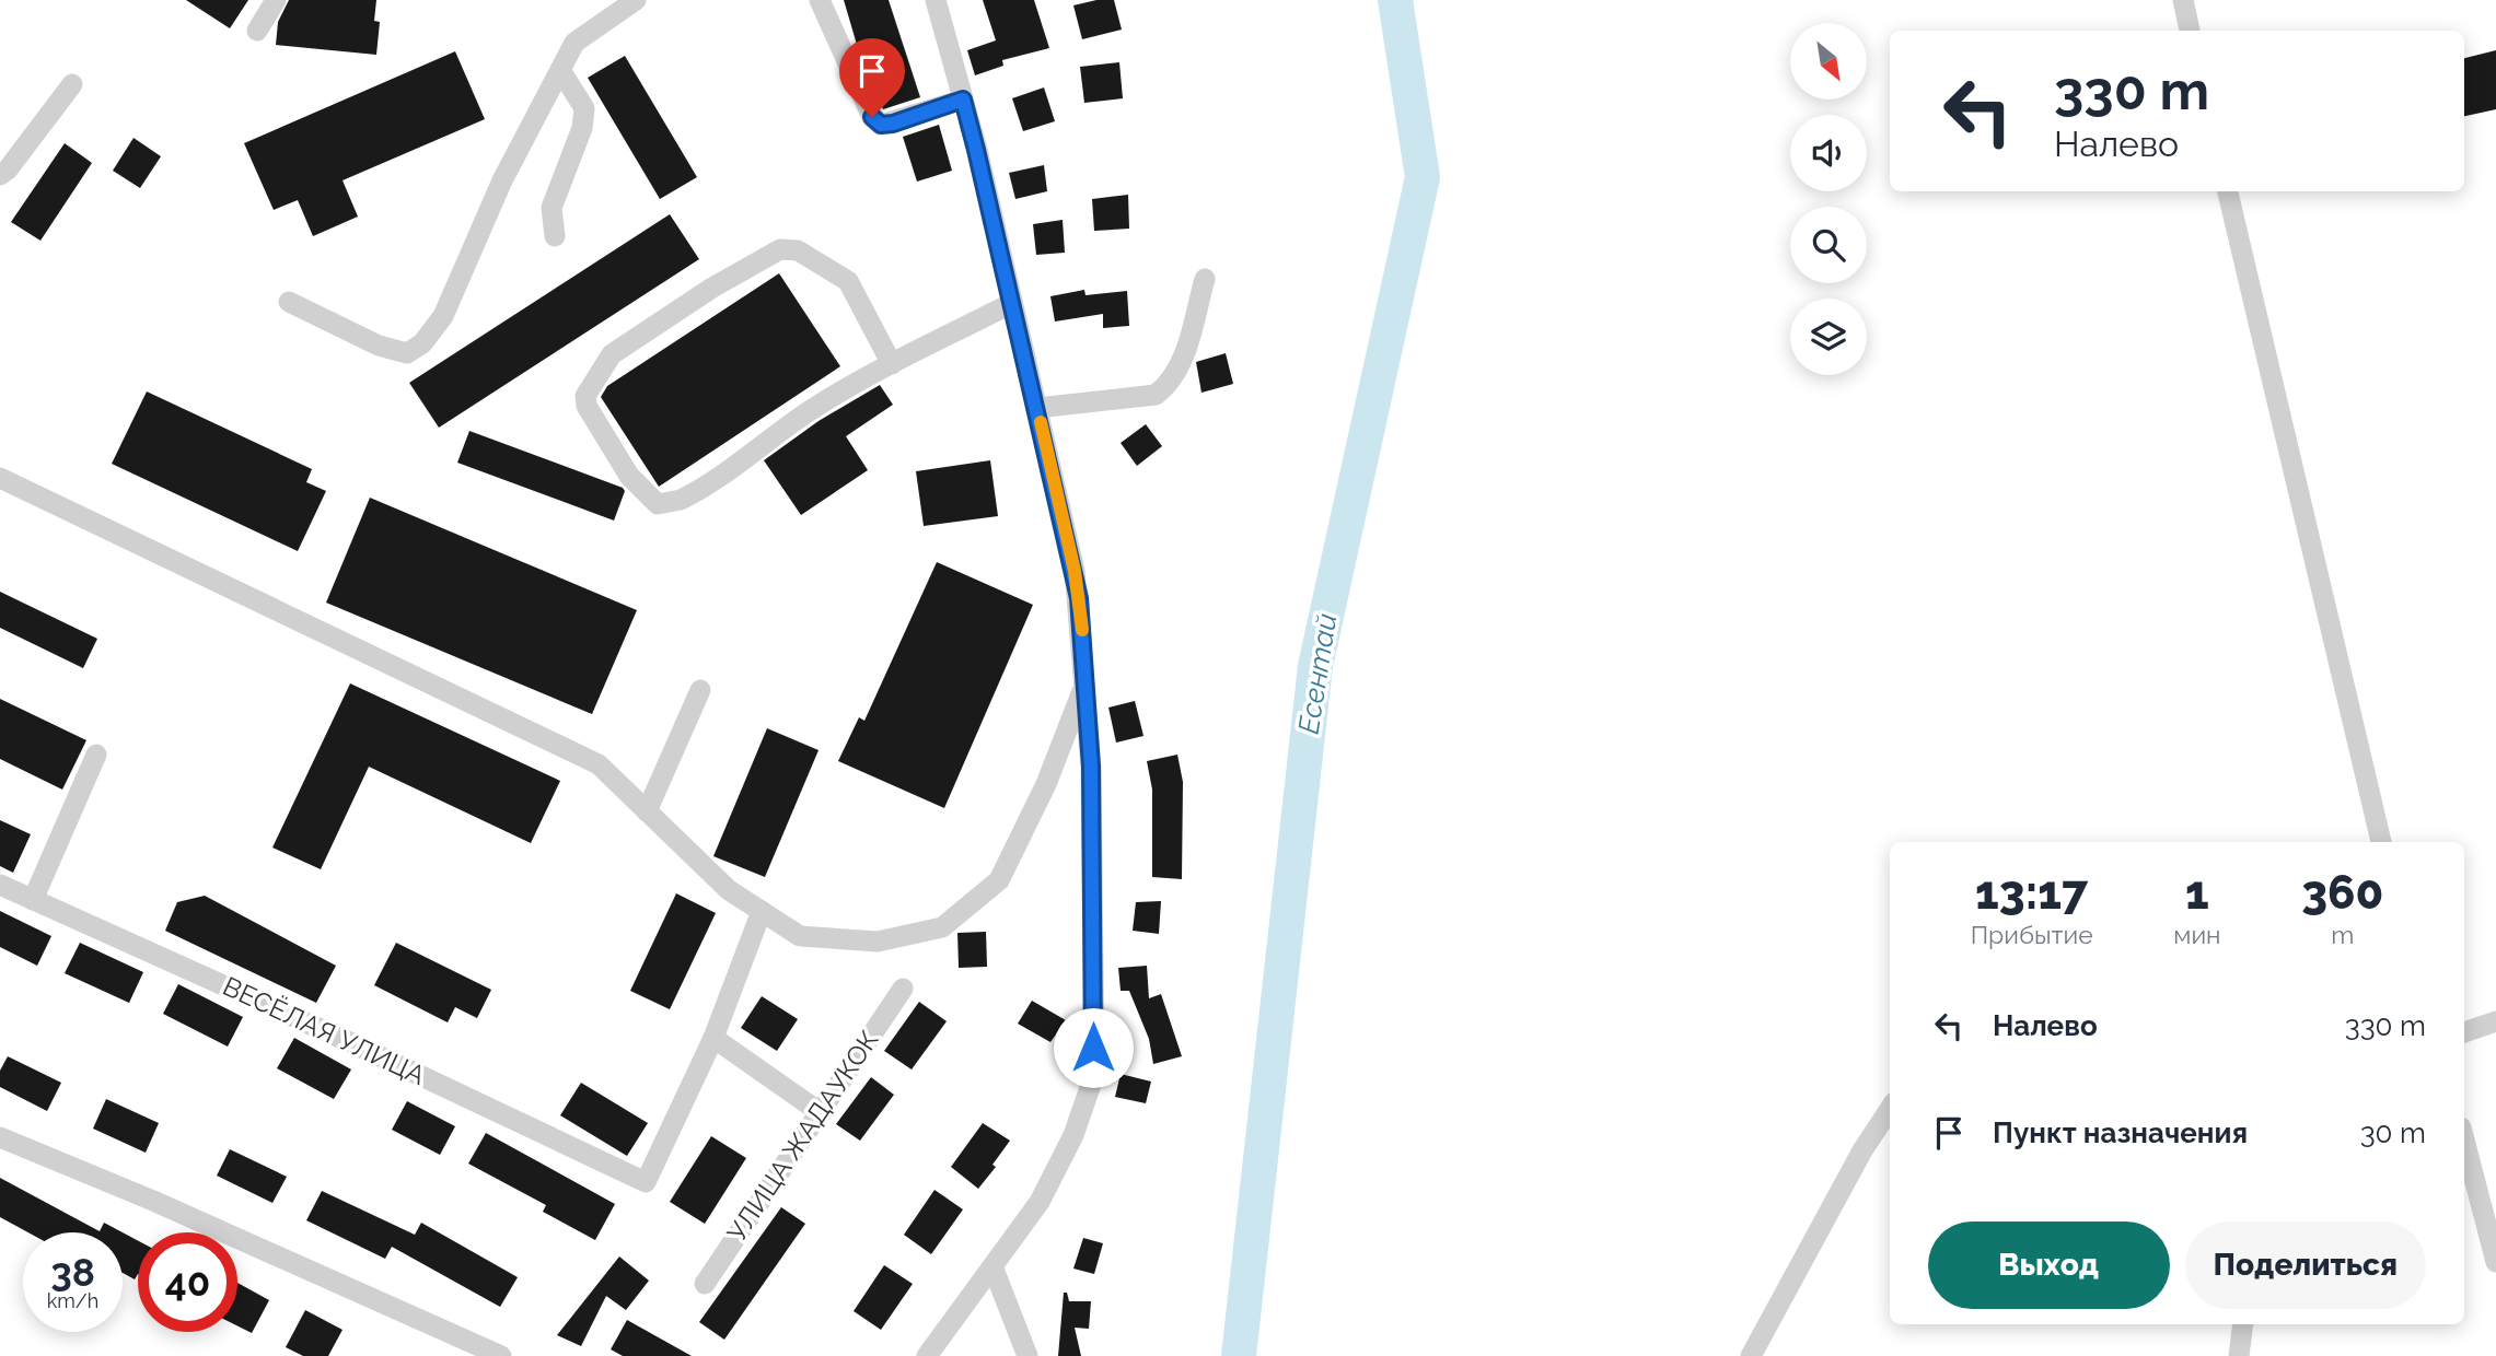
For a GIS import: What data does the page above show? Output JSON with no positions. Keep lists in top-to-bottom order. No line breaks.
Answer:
{"streets":{"street":["ВЕСЁЛАЯ УЛИЦА","УЛИЦА ЖАДАУКОК"]},"water":["Есентай"],"north":"bottom right","page":{"turn":["330 m","Налево"],"eta":["13:17","Прибытие","1","мин","360","m"],"list":[{"name":"Налево","value":"330 m"},{"name":"Пункт назначения","value":"30 m"}],"buttons":["Выход","Поделиться"],"speed":"38 km/h","limit":"40"}}
